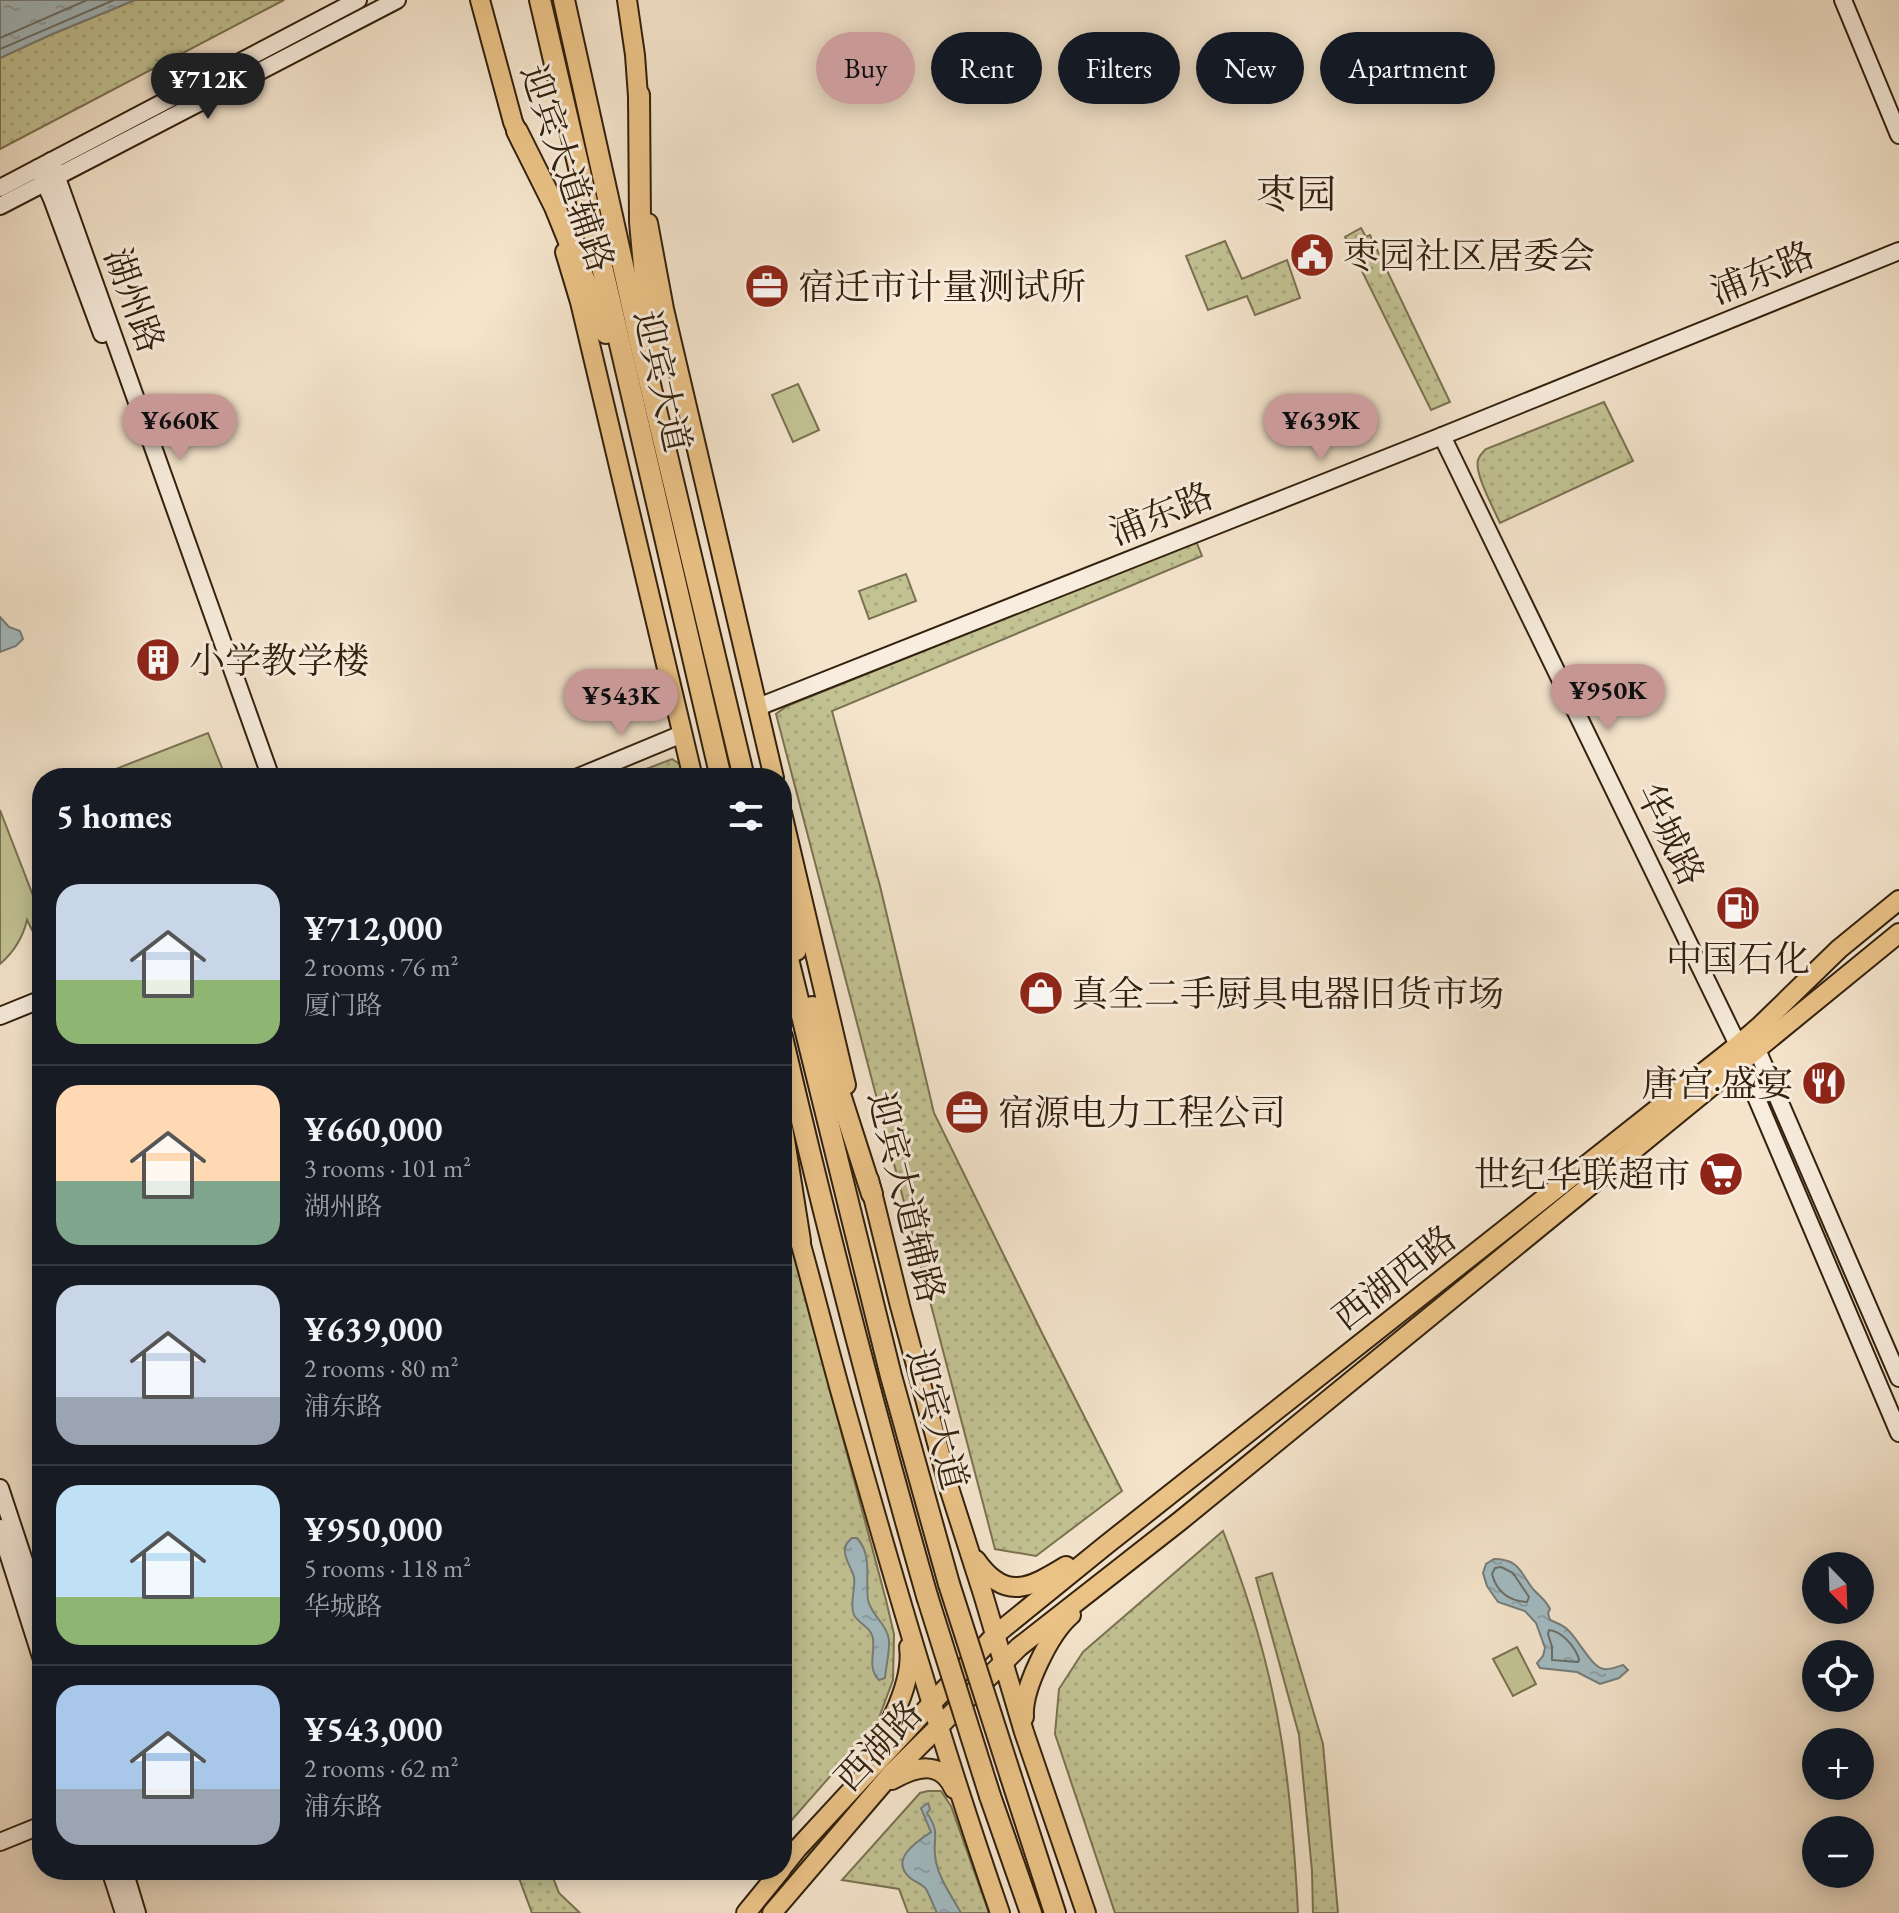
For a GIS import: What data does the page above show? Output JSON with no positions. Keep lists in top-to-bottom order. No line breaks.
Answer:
{"streets":{"highway":["迎宾大道"],"main road":["迎宾大道辅路","西湖西路","西湖路"],"street":["浦东路","湖州路","华城路"]},"crossings":[["迎宾大道辅路","浦东路"],["迎宾大道辅路","西湖西路"],["迎宾大道辅路","西湖路"],["浦东路","华城路"],["华城路","西湖西路"],["西湖西路","西湖路"]],"districts":["枣园"],"places":{"public building":["枣园社区居委会"],"office":["宿迁市计量测试所","宿源电力工程公司"],"building":["小学教学楼"],"fuel station":["中国石化"],"shop":["真全二手厨具电器旧货市场"],"restaurant":["唐宫·盛宴"],"supermarket":["世纪华联超市"]},"north":"bottom right","page":{"chip":["Buy","Rent","Filters","New","Apartment"],"price":["¥712K","¥660K","¥639K","¥950K","¥543K"],"heading":"5 homes","list":[{"name":"¥712,000","note":"2 rooms · 76 m² · 厦门路"},{"name":"¥660,000","note":"3 rooms · 101 m² · 湖州路"},{"name":"¥639,000","note":"2 rooms · 80 m² · 浦东路"},{"name":"¥950,000","note":"5 rooms · 118 m² · 华城路"},{"name":"¥543,000","note":"2 rooms · 62 m² · 浦东路"}],"map_buttons":["+","−"]}}
